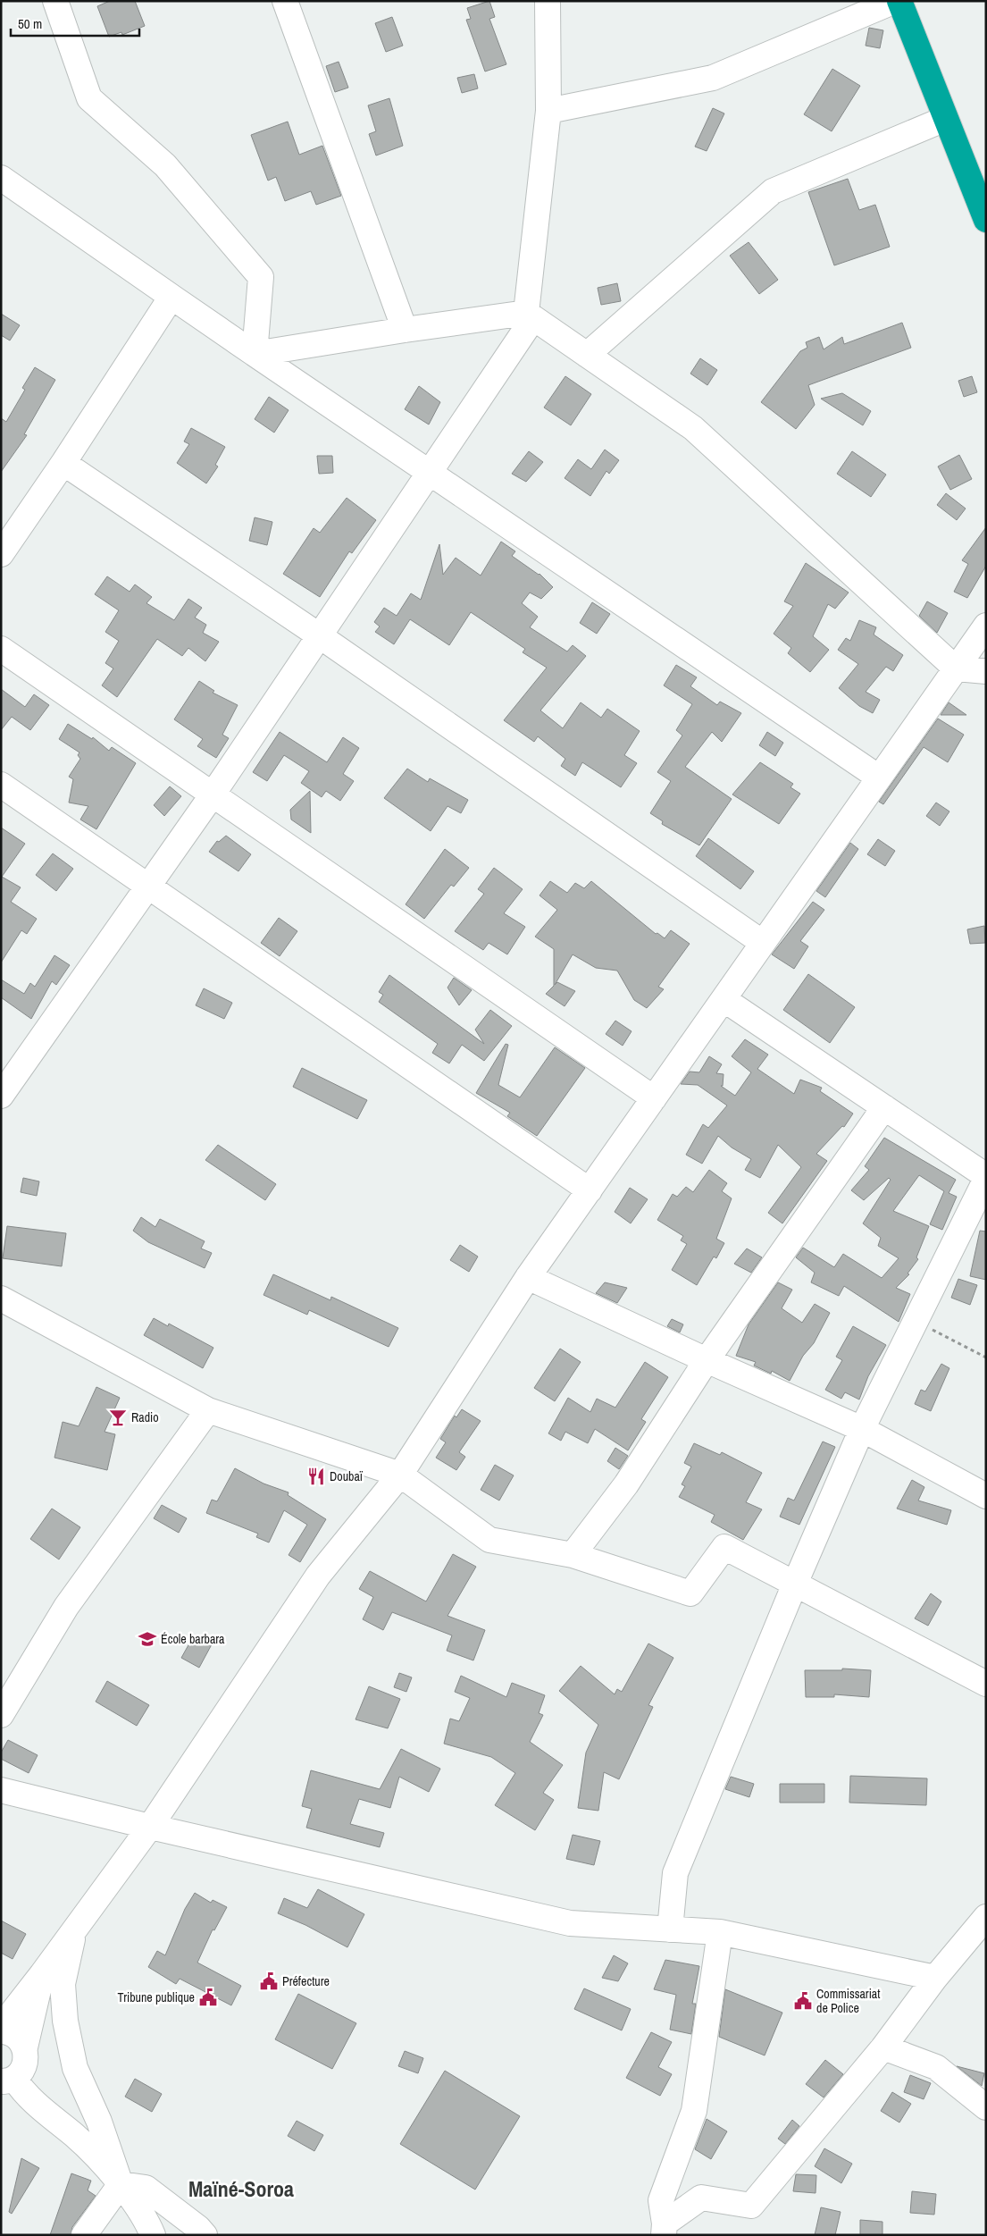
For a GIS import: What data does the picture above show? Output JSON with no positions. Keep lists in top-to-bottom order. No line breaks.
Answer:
{"districts":["Maïné-Soroa"],"places":{"bar":["Radio"],"restaurant":["Doubaï"],"school or university":["École barbara"],"public building":["Préfecture","Tribune publique","Commissariat de Police"]},"scale_bar":"50 m"}
